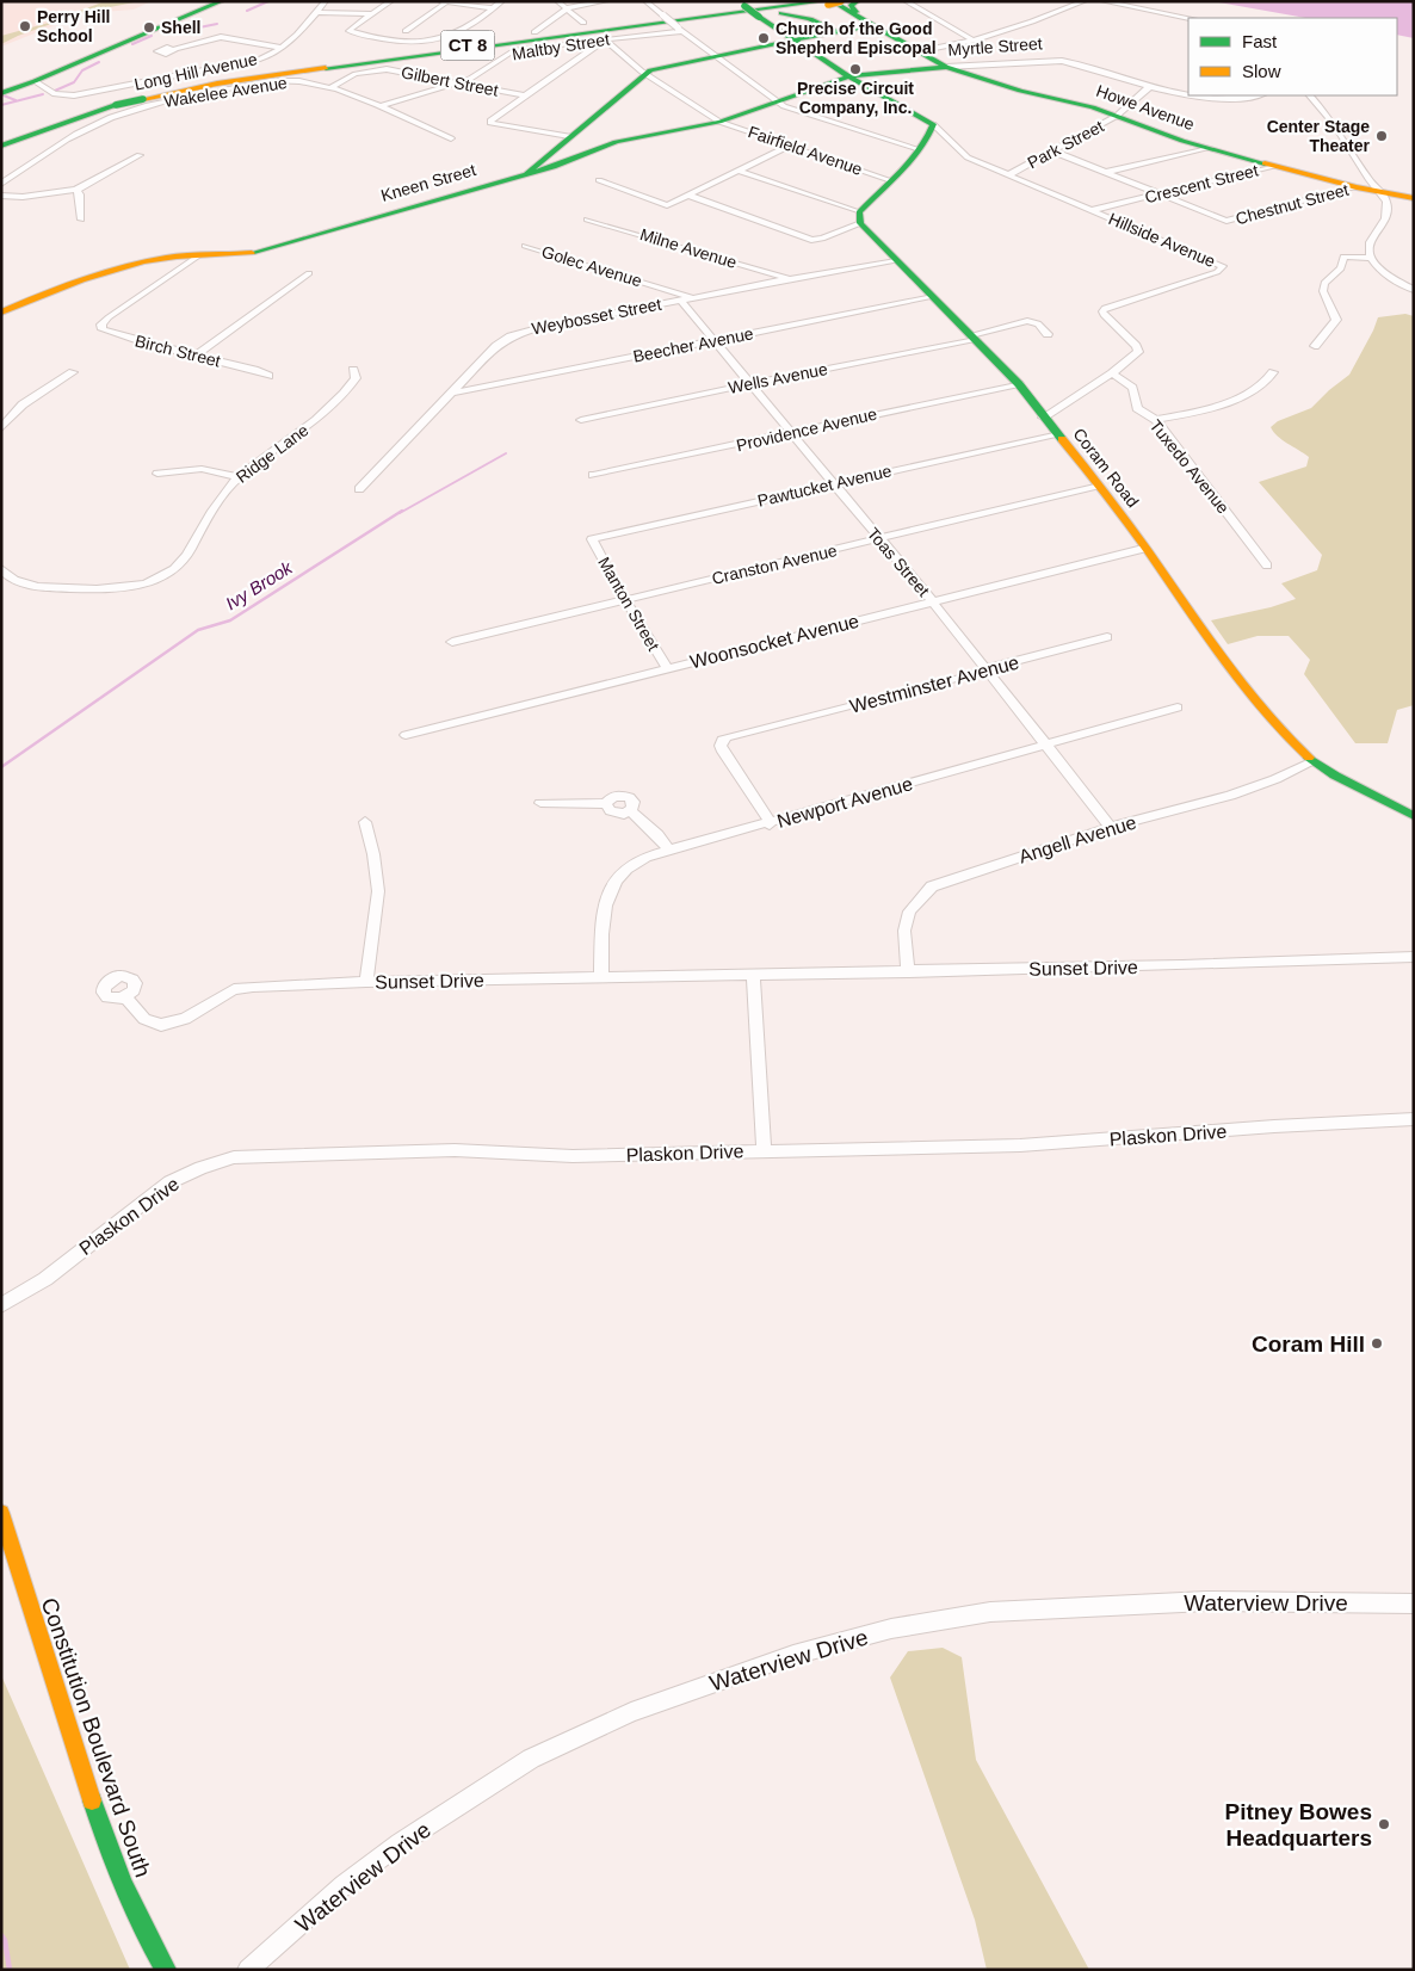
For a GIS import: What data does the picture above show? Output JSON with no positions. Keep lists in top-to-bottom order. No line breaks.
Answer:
{"streets":{"main road":["CT 8","Myrtle Street","Howe Avenue","Kneen Street","Coram Road","Constitution Boulevard South"],"street":["Maltby Street","Long Hill Avenue","Gilbert Street","Wakelee Avenue","Park Street","Fairfield Avenue","Crescent Street","Chestnut Street","Hillside Avenue","Milne Avenue","Golec Avenue","Weybosset Street","Beecher Avenue","Birch Street","Wells Avenue","Providence Avenue","Ridge Lane","Tuxedo Avenue","Pawtucket Avenue","Toas Street","Cranston Avenue","Manton Street","Woonsocket Avenue","Westminster Avenue","Newport Avenue","Angell Avenue","Sunset Drive","Plaskon Drive","Waterview Drive"]},"crossings":[["CT 8","Long Hill Avenue"],["CT 8","Wakelee Avenue"],["CT 8","Howe Avenue"],["Maltby Street","Gilbert Street"],["Maltby Street","Wakelee Avenue"],["Maltby Street","Fairfield Avenue"],["Myrtle Street","Howe Avenue"],["Myrtle Street","Park Street"],["Myrtle Street","Fairfield Avenue"],["Myrtle Street","Kneen Street"],["Long Hill Avenue","Wakelee Avenue"],["Gilbert Street","Wakelee Avenue"],["Howe Avenue","Park Street"],["Howe Avenue","Kneen Street"],["Howe Avenue","Crescent Street"],["Howe Avenue","Chestnut Street"],["Park Street","Hillside Avenue"],["Fairfield Avenue","Kneen Street"],["Kneen Street","Birch Street"],["Crescent Street","Chestnut Street"],["Crescent Street","Hillside Avenue"],["Hillside Avenue","Tuxedo Avenue"],["Hillside Avenue","Coram Road"],["Milne Avenue","Weybosset Street"],["Golec Avenue","Weybosset Street"],["Golec Avenue","Toas Street"],["Weybosset Street","Beecher Avenue"],["Weybosset Street","Coram Road"],["Weybosset Street","Toas Street"],["Beecher Avenue","Coram Road"],["Beecher Avenue","Toas Street"],["Wells Avenue","Coram Road"],["Wells Avenue","Toas Street"],["Providence Avenue","Coram Road"],["Providence Avenue","Toas Street"],["Coram Road","Pawtucket Avenue"],["Coram Road","Cranston Avenue"],["Coram Road","Woonsocket Avenue"],["Coram Road","Angell Avenue"],["Pawtucket Avenue","Toas Street"],["Pawtucket Avenue","Manton Street"],["Toas Street","Cranston Avenue"],["Toas Street","Woonsocket Avenue"],["Toas Street","Westminster Avenue"],["Toas Street","Newport Avenue"],["Toas Street","Angell Avenue"],["Cranston Avenue","Manton Street"],["Manton Street","Woonsocket Avenue"],["Westminster Avenue","Newport Avenue"],["Newport Avenue","Sunset Drive"],["Angell Avenue","Sunset Drive"]],"water":["Ivy Brook"],"places":["Perry Hill School","Shell","Church of the Good Shepherd Episcopal","Precise Circuit Company, Inc.","Center Stage Theater","Coram Hill","Pitney Bowes Headquarters"],"legend":["Fast","Slow"]}
